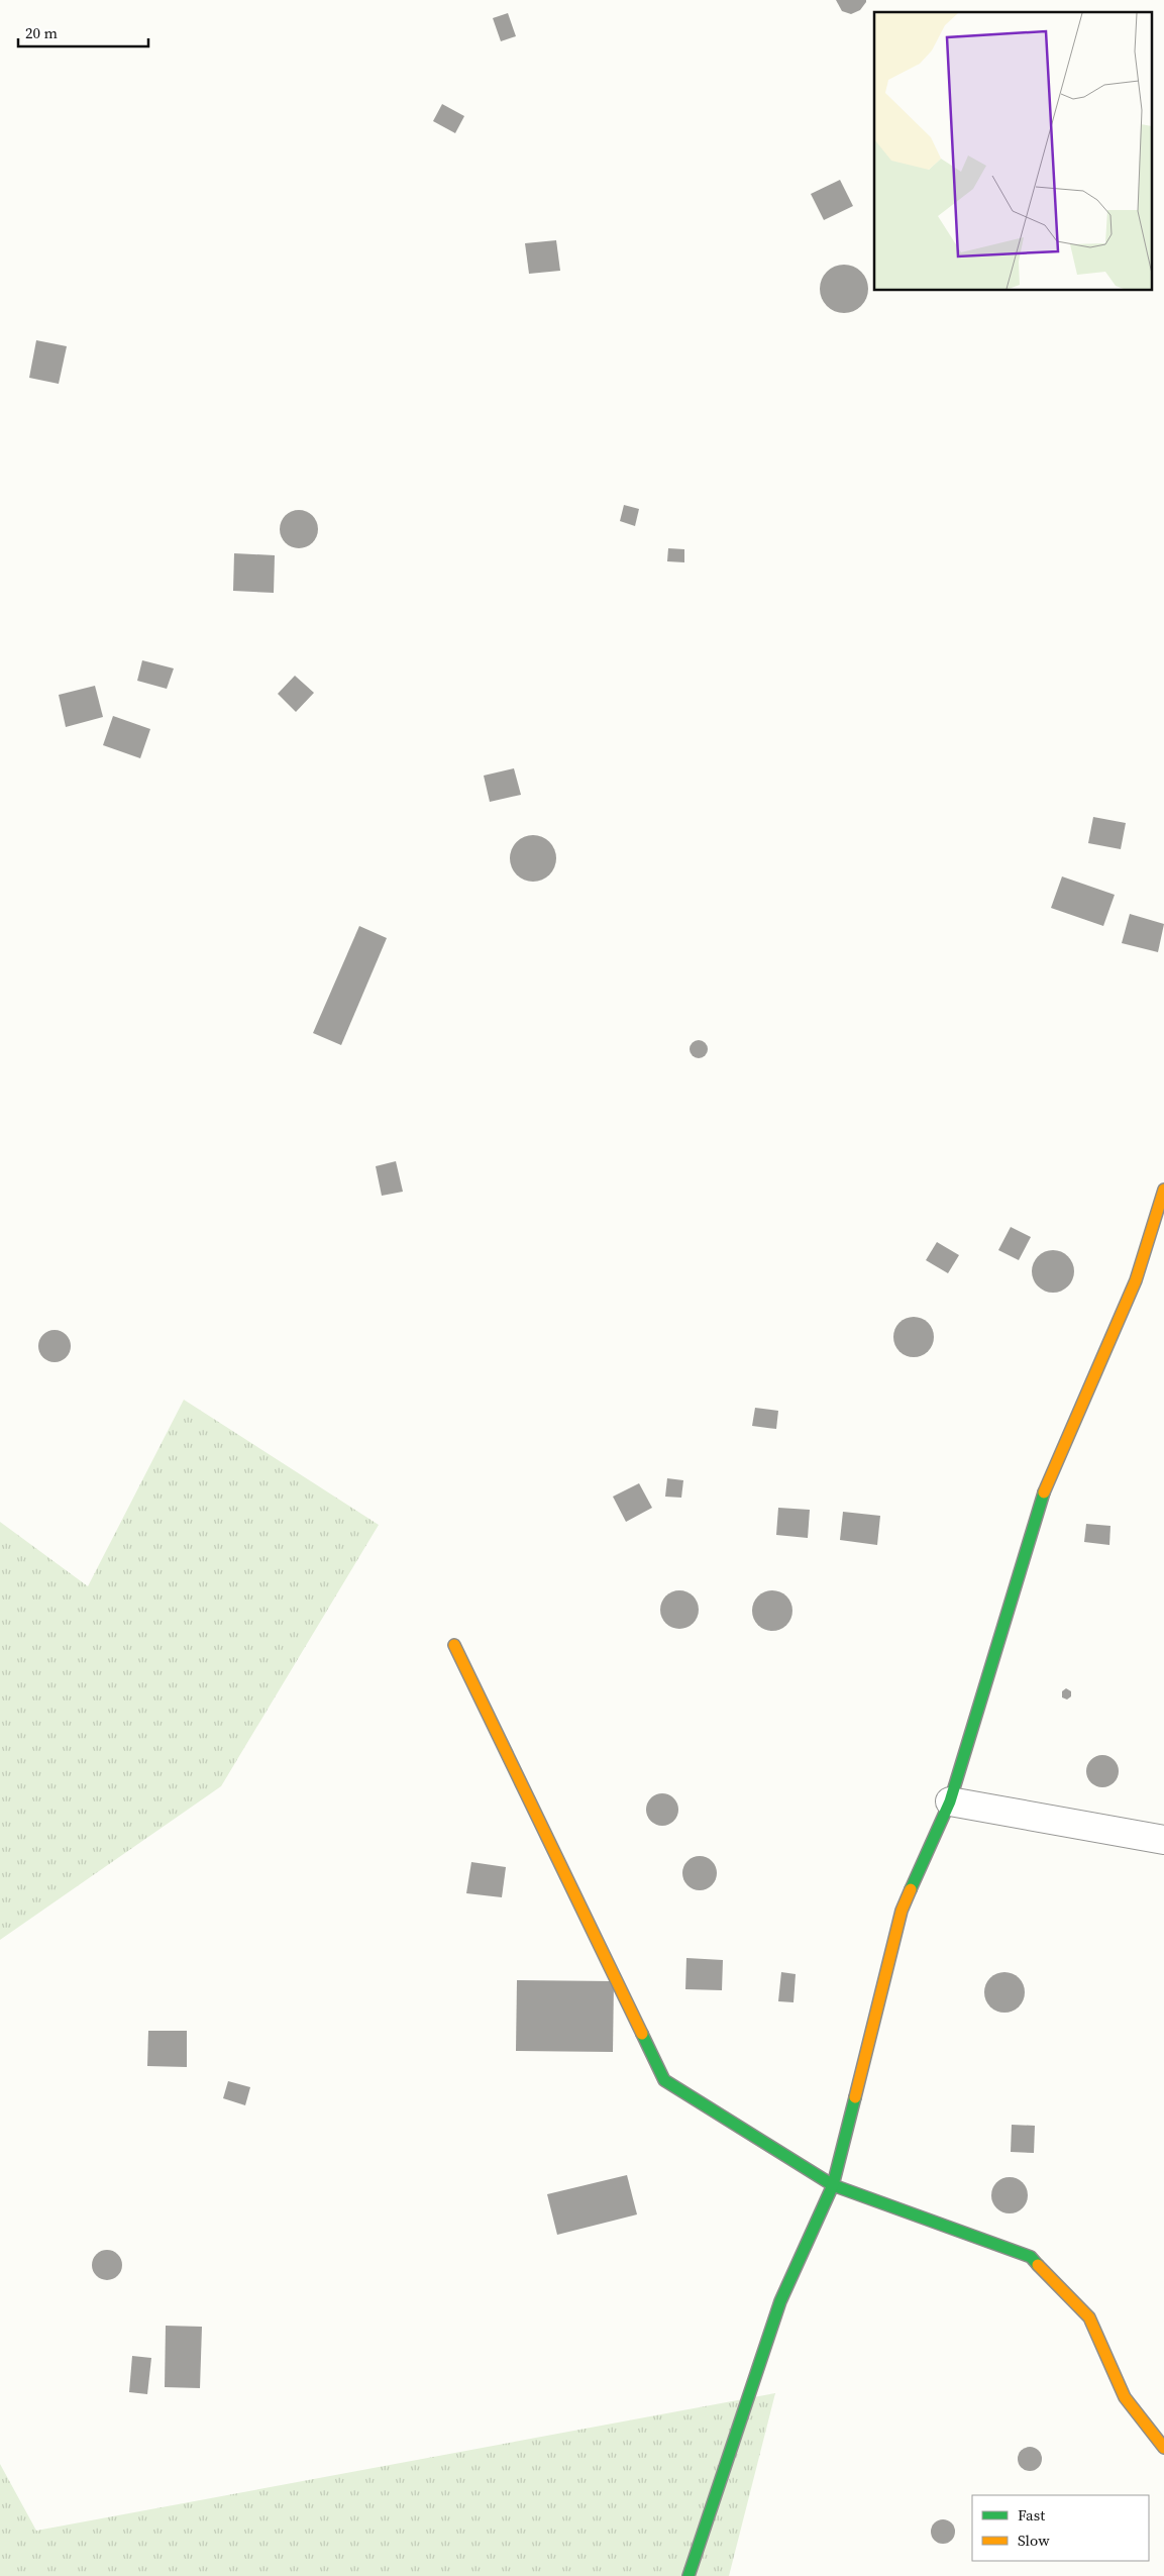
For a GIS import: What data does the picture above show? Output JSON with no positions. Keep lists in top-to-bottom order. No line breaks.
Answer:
{"legend":["Fast","Slow"],"scale_bar":"20 m"}
